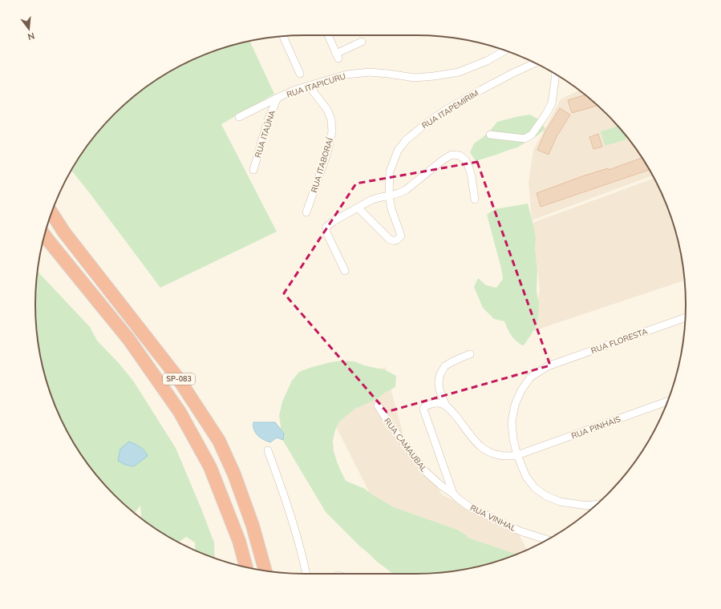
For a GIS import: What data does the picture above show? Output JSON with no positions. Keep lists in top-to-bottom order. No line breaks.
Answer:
{"streets":{"highway":["SP-083"],"street":["RUA ITAPICURU","RUA ITAPEMIRIM","RUA ITAÚNA","RUA ITABORAÍ","RUA FLORESTA","RUA PINHAIS","RUA CAMAUBAL","RUA VINHAL"]},"crossings":[["RUA ITAPICURU","RUA ITAÚNA"],["RUA ITAPICURU","RUA ITABORAÍ"],["RUA FLORESTA","RUA PINHAIS"],["RUA CAMAUBAL","RUA VINHAL"]],"north":"bottom"}
